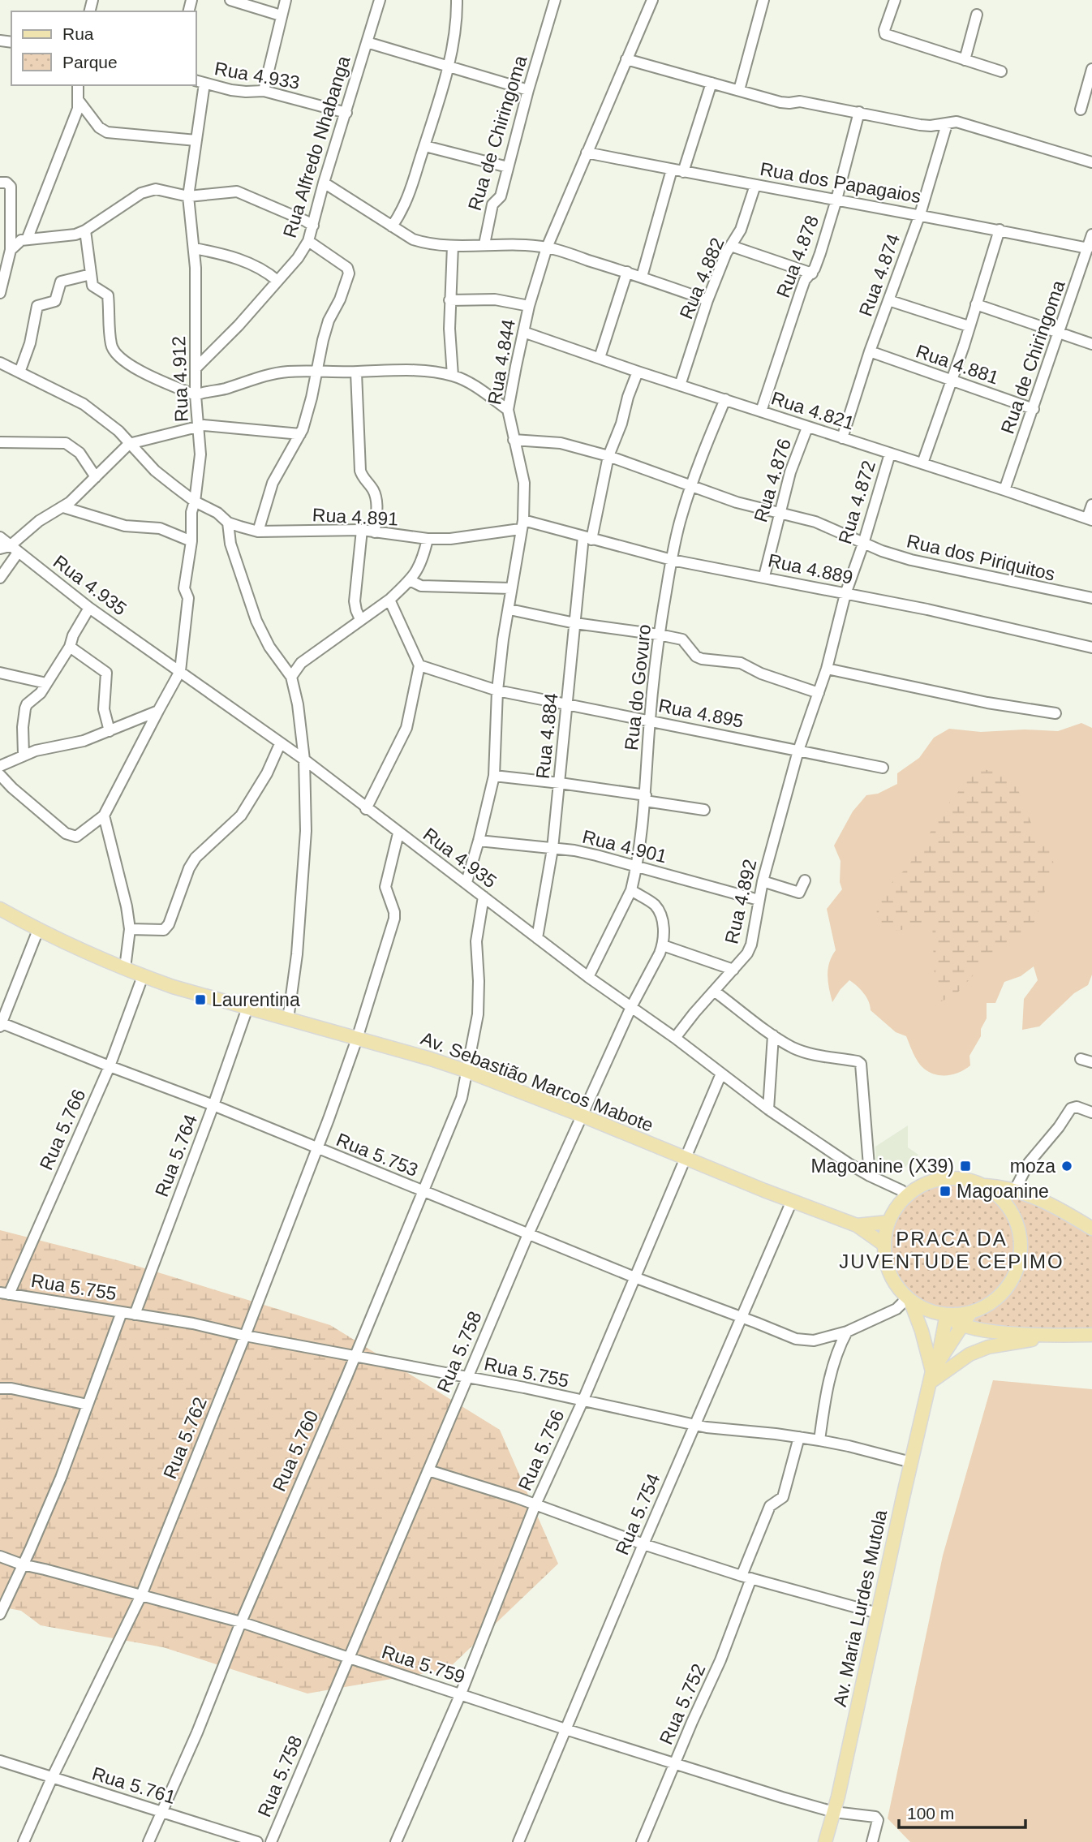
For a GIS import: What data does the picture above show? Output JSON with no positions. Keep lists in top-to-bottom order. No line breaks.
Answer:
{"streets":{"main road":["Av. Sebastião Marcos Mabote","Av. Maria Lurdes Mutola"],"street":["Rua 4.933","Rua de Chiringoma","Rua Alfredo Nhabanga","Rua dos Papagaios","Rua 4.878","Rua 4.874","Rua 4.882","Rua 4.844","Rua 4.881","Rua 4.912","Rua 4.821","Rua 4.876","Rua 4.872","Rua 4.891","Rua dos Piriquitos","Rua 4.889","Rua 4.935","Rua do Govuro","Rua 4.895","Rua 4.884","Rua 4.901","Rua 4.892","Rua 5.766","Rua 5.753","Rua 5.764","Rua 5.755","Rua 5.758","Rua 5.762","Rua 5.756","Rua 5.760","Rua 5.754","Rua 5.759","Rua 5.752","Rua 5.761"]},"crossings":[["Rua 4.933","Rua Alfredo Nhabanga"],["Rua 4.933","Rua 4.912"],["Rua de Chiringoma","Rua dos Papagaios"],["Rua de Chiringoma","Rua 4.881"],["Rua de Chiringoma","Rua 4.821"],["Rua Alfredo Nhabanga","Rua 4.912"],["Rua dos Papagaios","Rua 4.878"],["Rua dos Papagaios","Rua 4.874"],["Rua dos Papagaios","Rua 4.882"],["Rua dos Papagaios","Rua 4.844"],["Rua 4.878","Rua 4.821"],["Rua 4.874","Rua 4.881"],["Rua 4.874","Rua 4.821"],["Rua 4.882","Rua 4.821"],["Rua 4.844","Rua 4.821"],["Rua 4.844","Rua 4.891"],["Rua 4.844","Rua dos Piriquitos"],["Rua 4.844","Rua 4.889"],["Rua 4.844","Rua 4.935"],["Rua 4.844","Rua 4.895"],["Rua 4.844","Rua 4.901"],["Rua 4.912","Rua 4.891"],["Rua 4.912","Rua 4.935"],["Rua 4.821","Rua 4.876"],["Rua 4.821","Rua 4.872"],["Rua 4.821","Rua do Govuro"],["Rua 4.821","Rua 4.884"],["Rua 4.876","Rua dos Piriquitos"],["Rua 4.876","Rua 4.889"],["Rua 4.872","Rua dos Piriquitos"],["Rua 4.872","Rua 4.889"],["Rua 4.872","Rua 4.892"],["Rua 4.891","Rua 4.889"],["Rua dos Piriquitos","Rua do Govuro"],["Rua dos Piriquitos","Rua 4.884"],["Rua 4.889","Rua do Govuro"],["Rua 4.889","Rua 4.884"],["Rua 4.935","Rua do Govuro"],["Rua 4.935","Rua 4.884"],["Rua 4.935","Rua 4.892"],["Rua 4.935","Av. Sebastião Marcos Mabote"],["Rua 4.935","Rua 5.753"],["Rua 4.935","Rua 5.758"],["Rua 4.935","Rua 5.762"],["Rua 4.935","Rua 5.756"],["Rua 4.935","Rua 5.760"],["Rua do Govuro","Rua 4.895"],["Rua do Govuro","Rua 4.901"],["Rua 4.895","Rua 4.884"],["Rua 4.895","Rua 4.892"],["Rua 4.884","Rua 4.901"],["Rua 4.901","Rua 4.892"],["Av. Sebastião Marcos Mabote","Rua 5.766"],["Av. Sebastião Marcos Mabote","Rua 5.753"],["Av. Sebastião Marcos Mabote","Rua 5.764"],["Av. Sebastião Marcos Mabote","Rua 5.758"],["Av. Sebastião Marcos Mabote","Rua 5.762"],["Av. Sebastião Marcos Mabote","Rua 5.756"],["Av. Sebastião Marcos Mabote","Rua 5.760"],["Av. Sebastião Marcos Mabote","Rua 5.754"],["Rua 5.766","Rua 5.753"],["Rua 5.766","Rua 5.755"],["Rua 5.753","Rua 5.764"],["Rua 5.753","Rua 5.758"],["Rua 5.753","Rua 5.762"],["Rua 5.753","Rua 5.756"],["Rua 5.753","Rua 5.760"],["Rua 5.753","Rua 5.754"],["Rua 5.764","Rua 5.755"],["Rua 5.755","Rua 5.758"],["Rua 5.755","Rua 5.762"],["Rua 5.755","Rua 5.756"],["Rua 5.755","Rua 5.760"],["Rua 5.755","Rua 5.754"],["Rua 5.755","Av. Maria Lurdes Mutola"],["Rua 5.755","Rua 5.752"],["Rua 5.758","Rua 5.759"],["Rua 5.762","Rua 5.759"],["Rua 5.762","Rua 5.761"],["Rua 5.756","Rua 5.759"],["Rua 5.760","Rua 5.759"],["Rua 5.760","Rua 5.761"],["Rua 5.754","Rua 5.759"],["Av. Maria Lurdes Mutola","Rua 5.759"],["Rua 5.759","Rua 5.752"]],"districts":["PRACA DA JUVENTUDE CEPIMO"],"places":{"transit":["Laurentina","Magoanine (X39)","Magoanine"],"other":["moza"]},"legend":["Rua","Parque"],"scale_bar":"100 m"}
